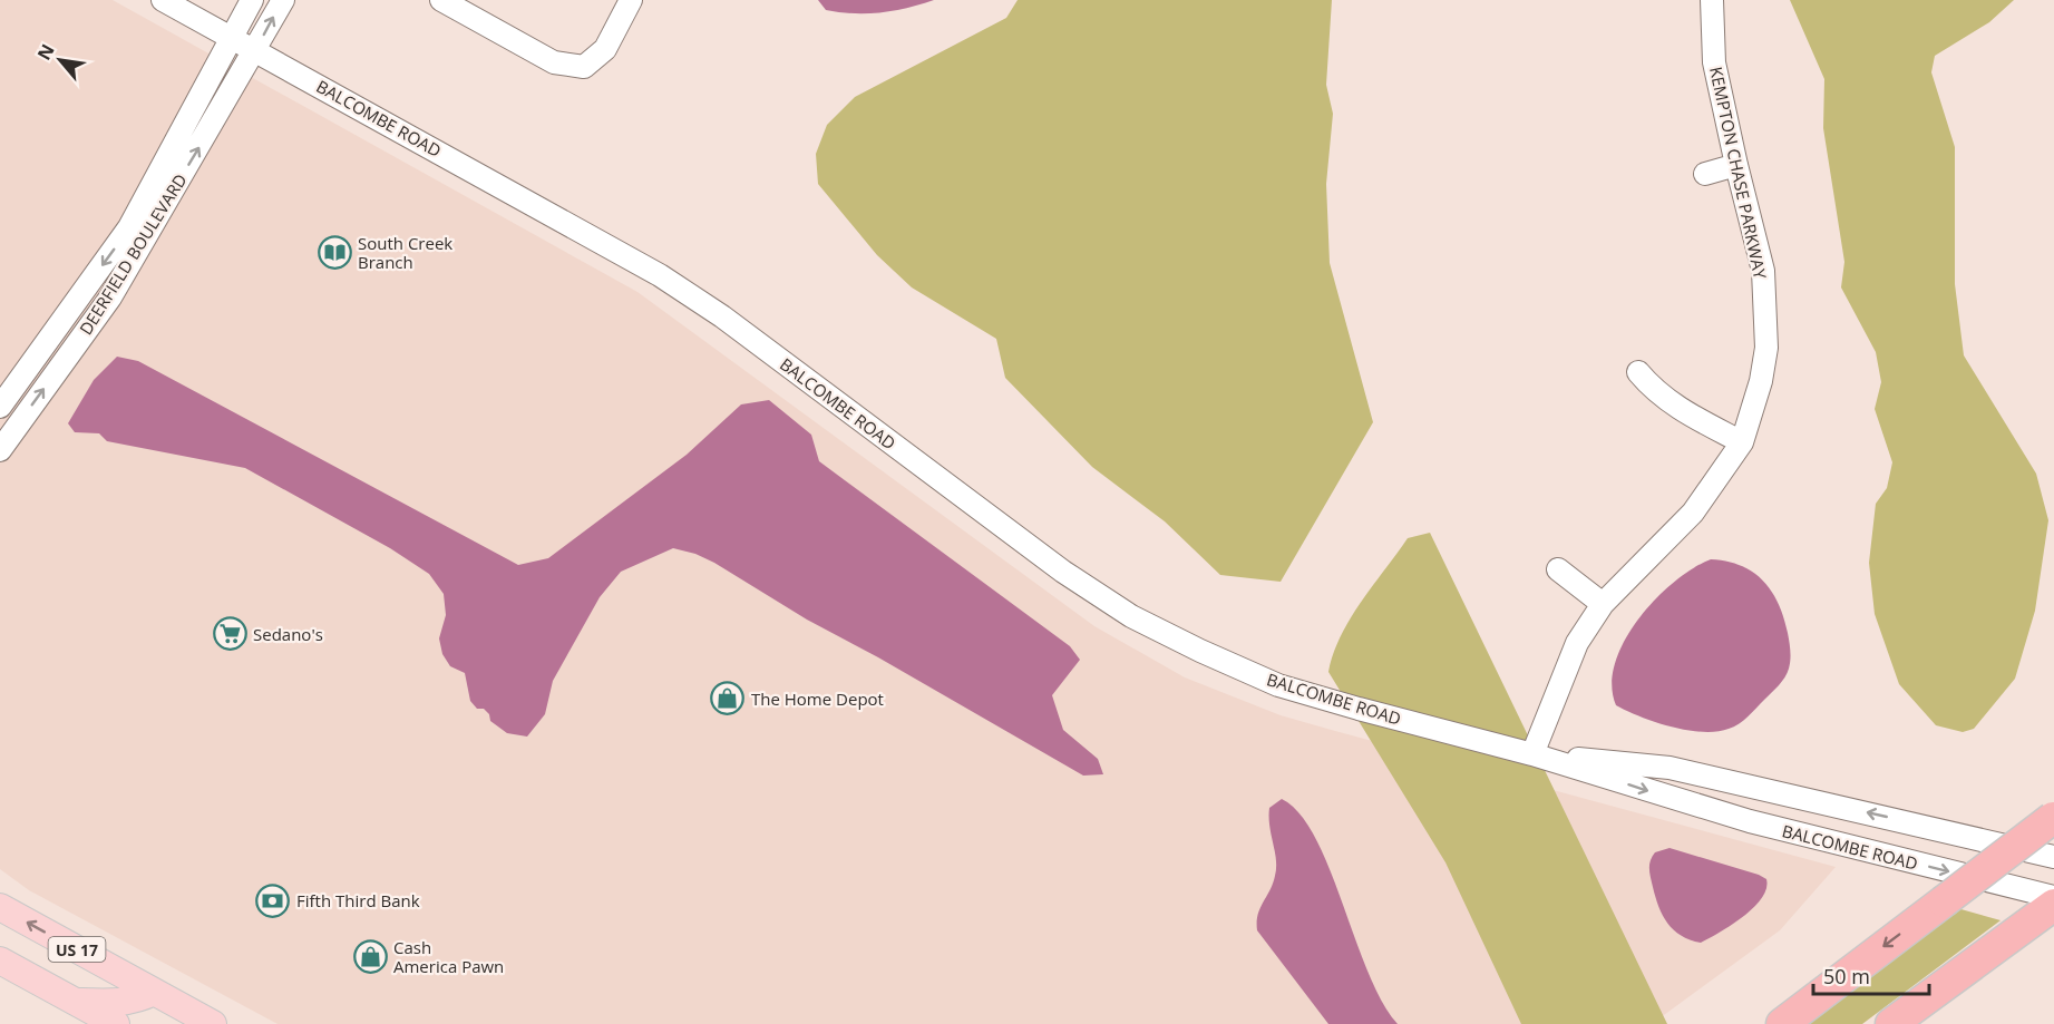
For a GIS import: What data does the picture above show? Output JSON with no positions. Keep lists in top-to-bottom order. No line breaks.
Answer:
{"streets":{"main road":["US 17"],"street":["BALCOMBE ROAD","KEMPTON CHASE PARKWAY","DEERFIELD BOULEVARD"]},"crossings":[["BALCOMBE ROAD","KEMPTON CHASE PARKWAY"],["BALCOMBE ROAD","DEERFIELD BOULEVARD"]],"places":{"library":["South Creek Branch"],"supermarket":["Sedano's"],"shop":["The Home Depot","Cash America Pawn"],"bank":["Fifth Third Bank"]},"scale_bar":"50 m","north":"top left"}
